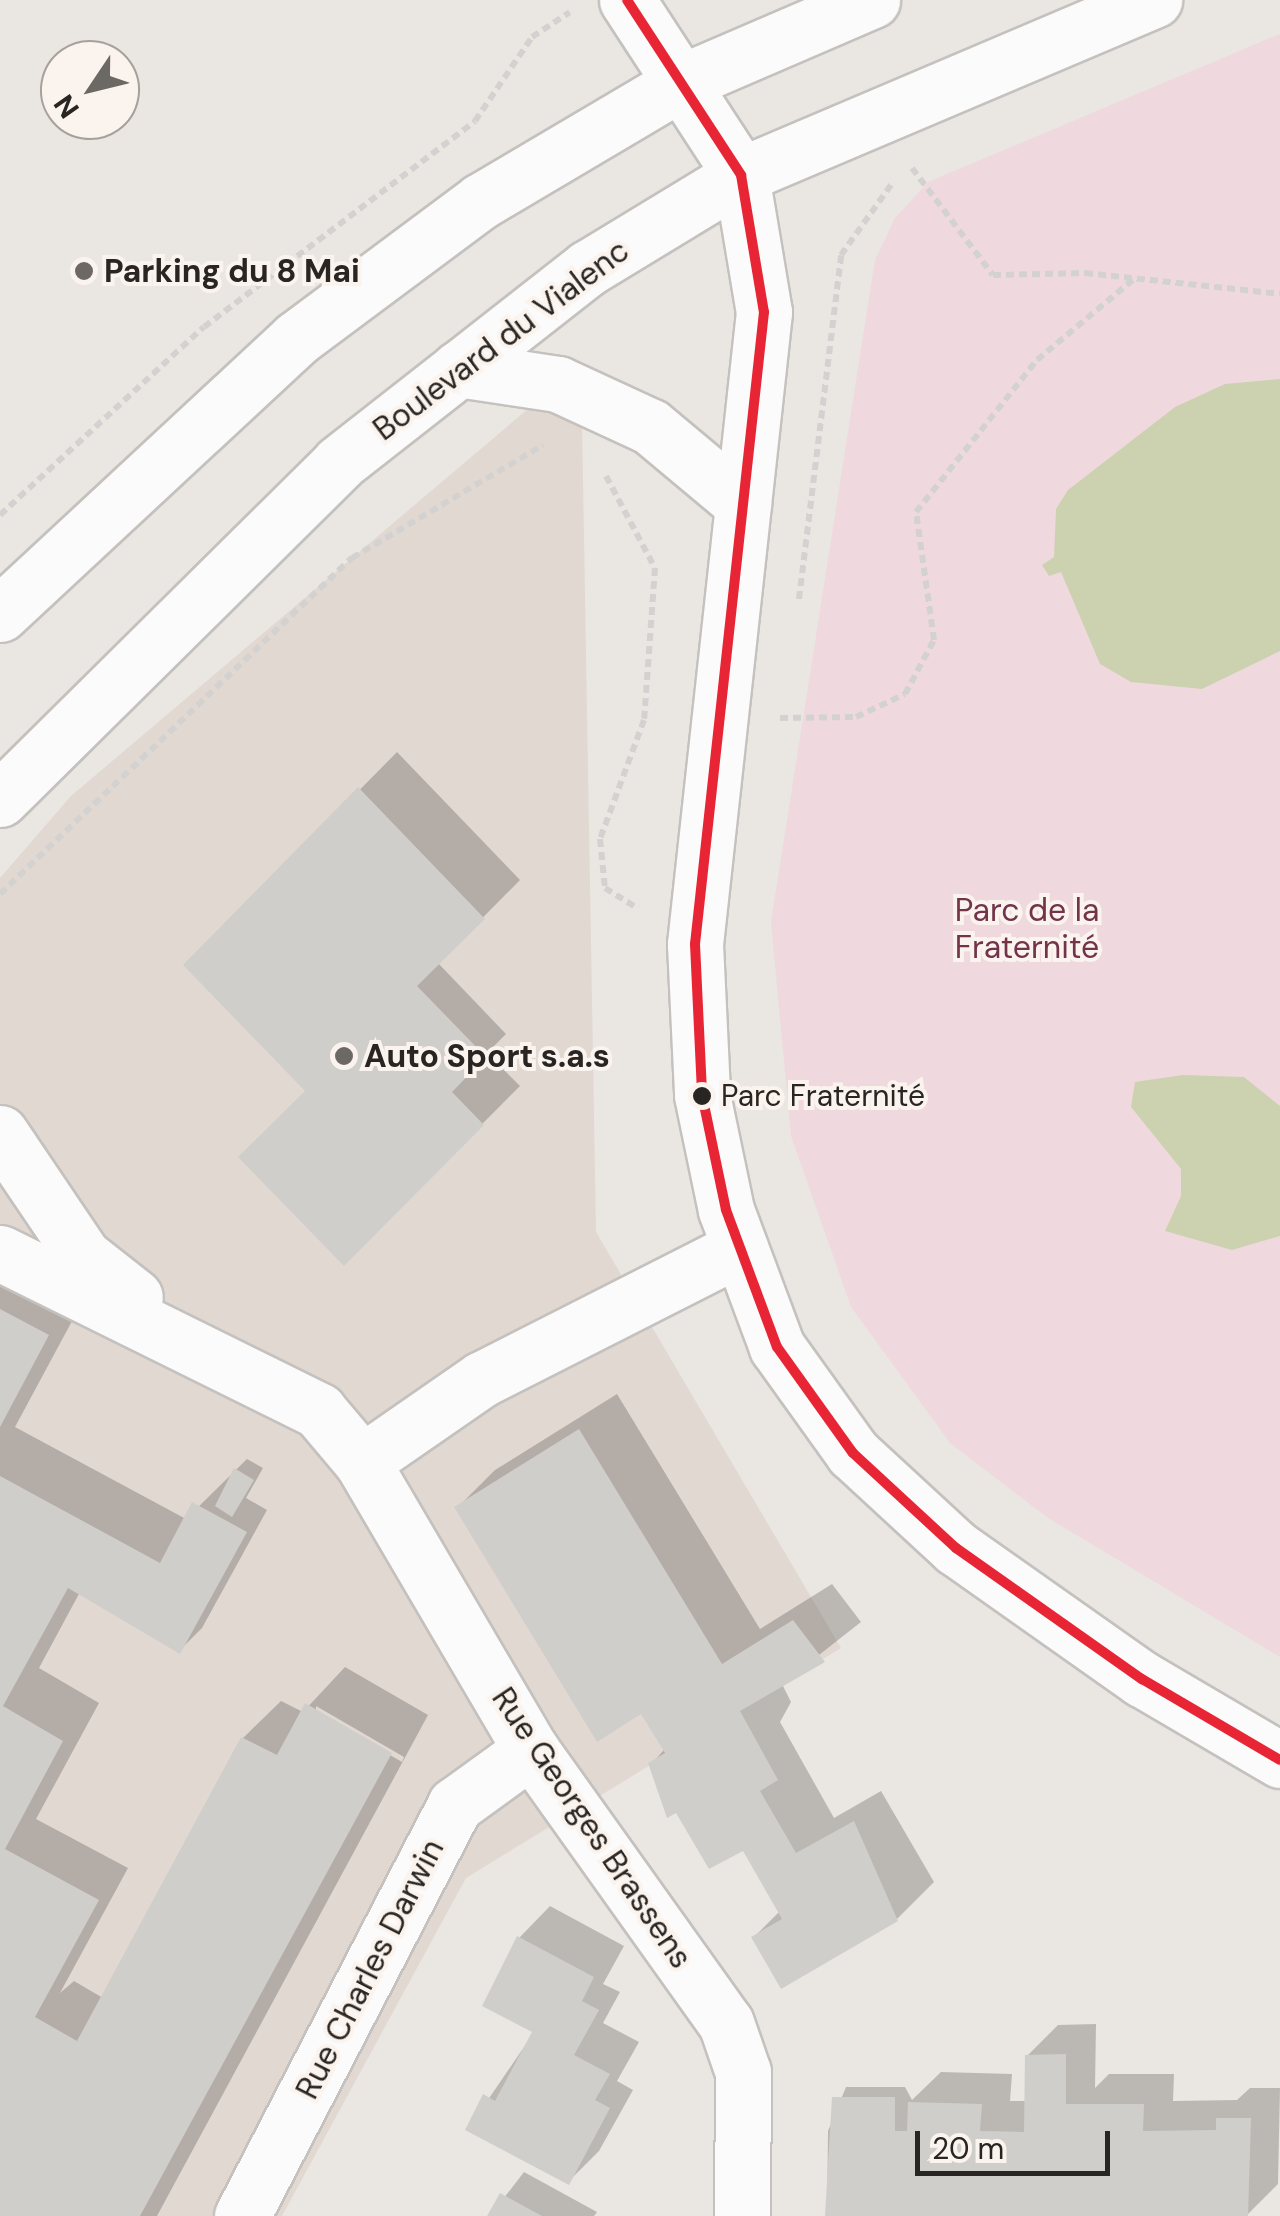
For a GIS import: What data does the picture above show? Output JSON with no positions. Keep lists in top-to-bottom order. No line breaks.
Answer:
{"streets":{"street":["Boulevard du Vialenc","Rue Georges Brassens","Rue Charles Darwin"]},"crossings":[["Rue Georges Brassens","Rue Charles Darwin"]],"parks":["Parc de la Fraternité"],"places":["Parking du 8 Mai","Auto Sport s.a.s","Parc Fraternité"],"scale_bar":"20 m","north":"bottom left"}
